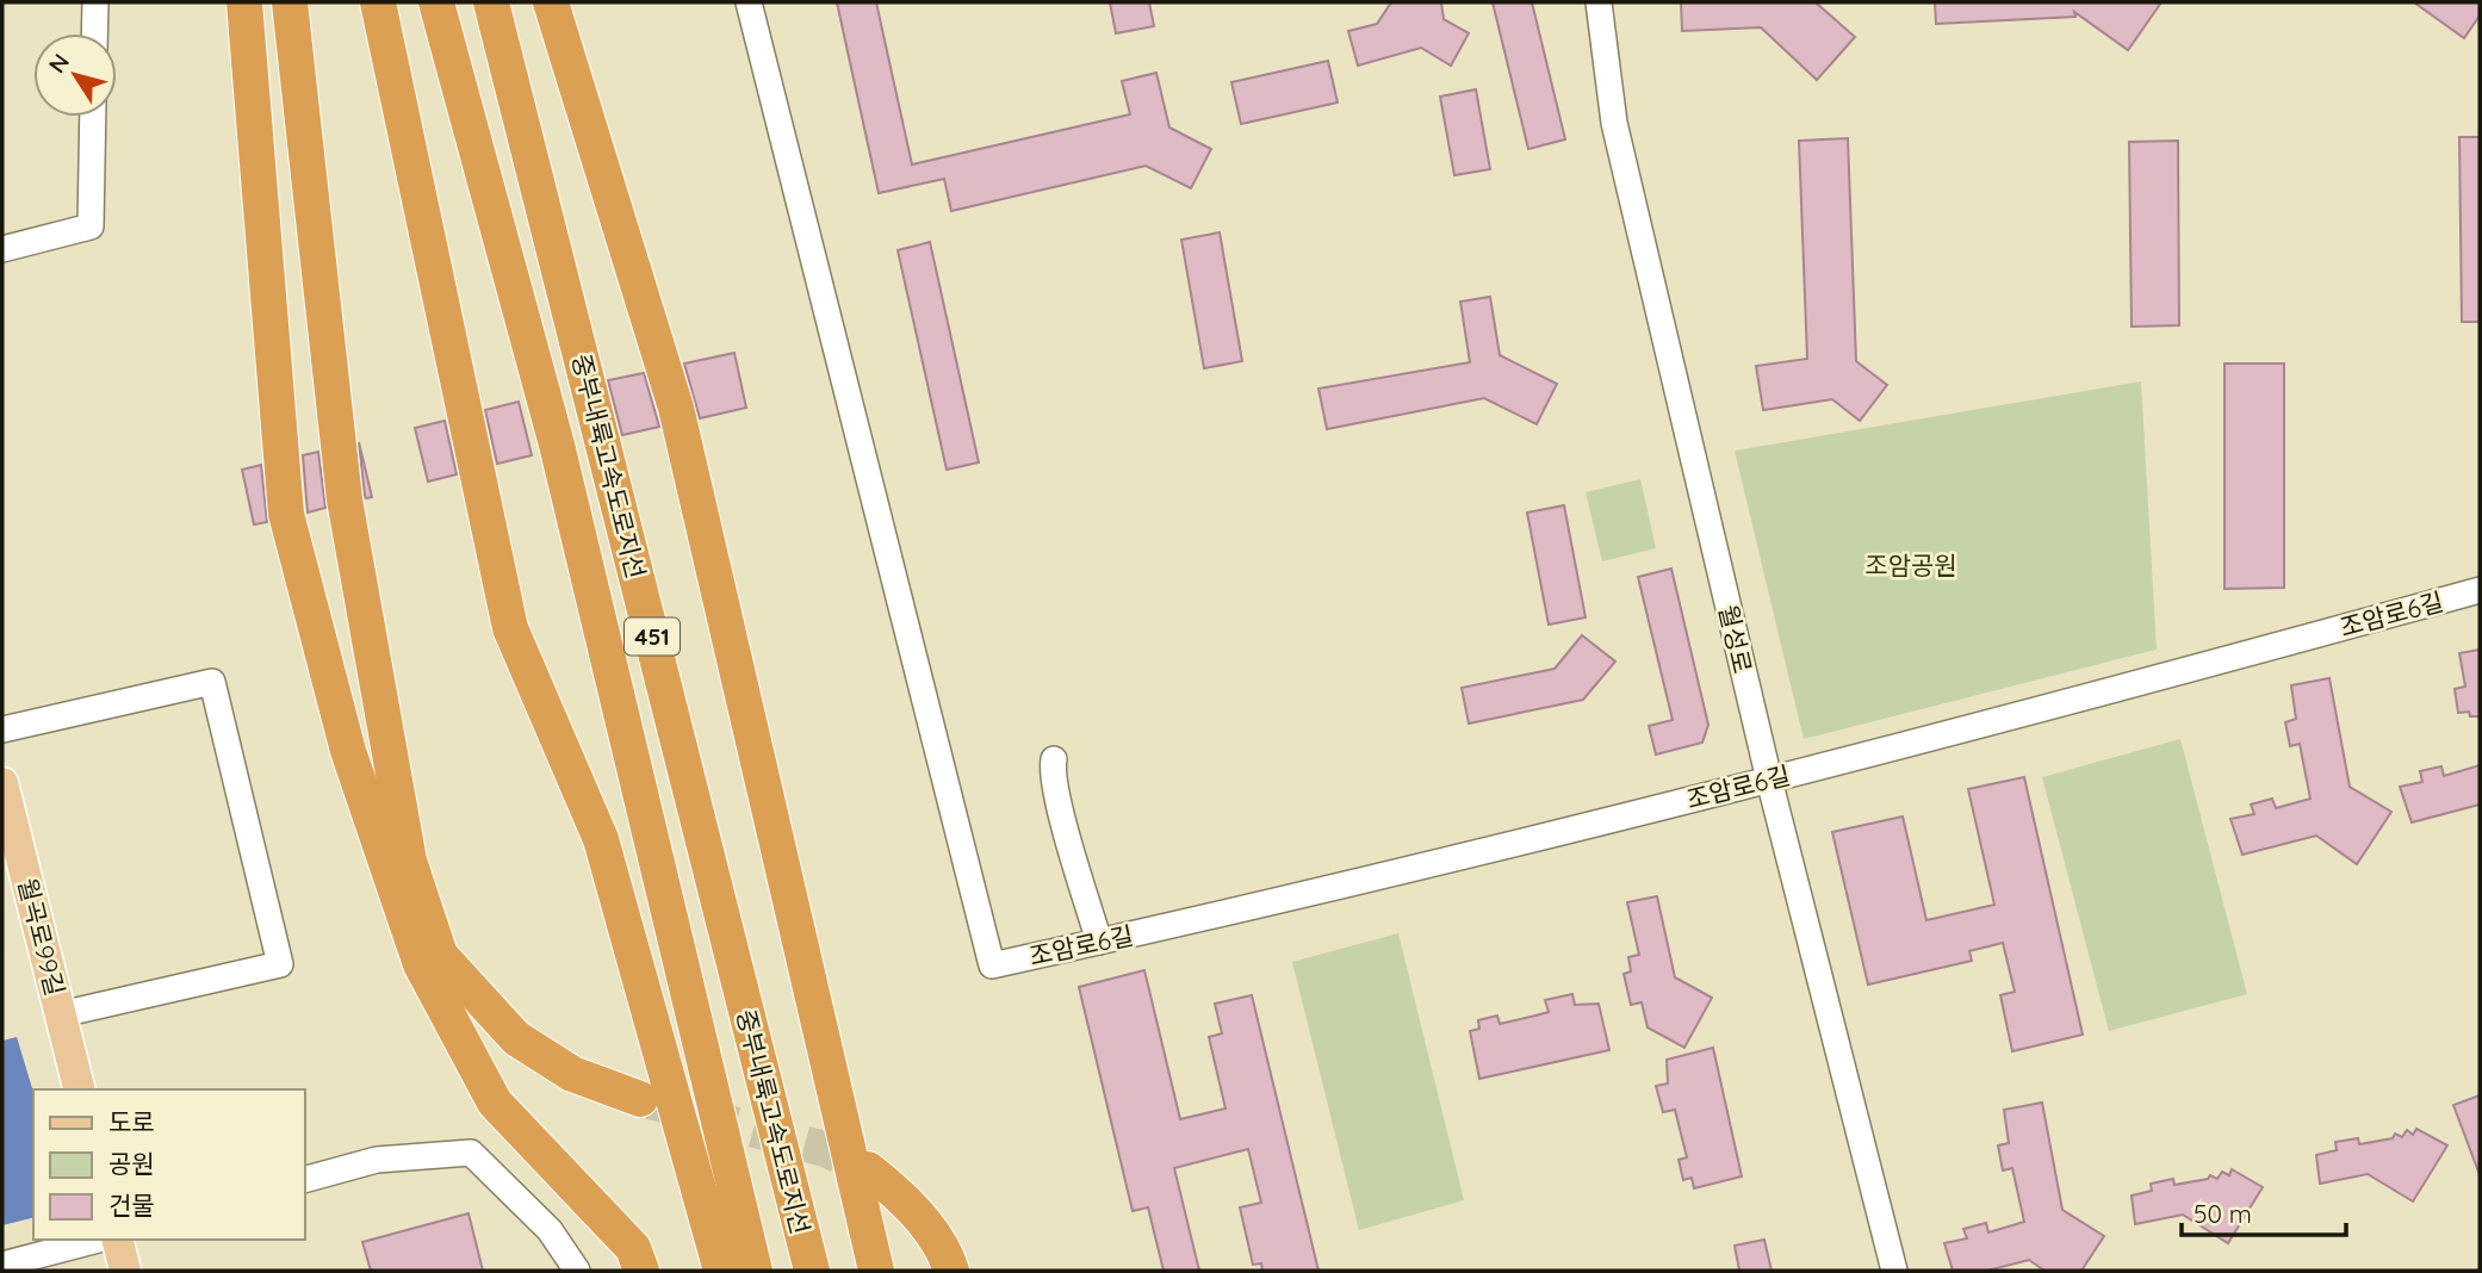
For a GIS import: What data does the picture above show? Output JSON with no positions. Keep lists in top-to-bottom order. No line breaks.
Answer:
{"streets":{"highway":["중부내륙고속도로지선","451"],"main road":["월곡로99길"],"street":["조암로6길","월성로"]},"crossings":[["조암로6길","월성로"]],"parks":["조암공원"],"legend":["도로","공원","건물"],"scale_bar":"50 m","north":"top left"}
